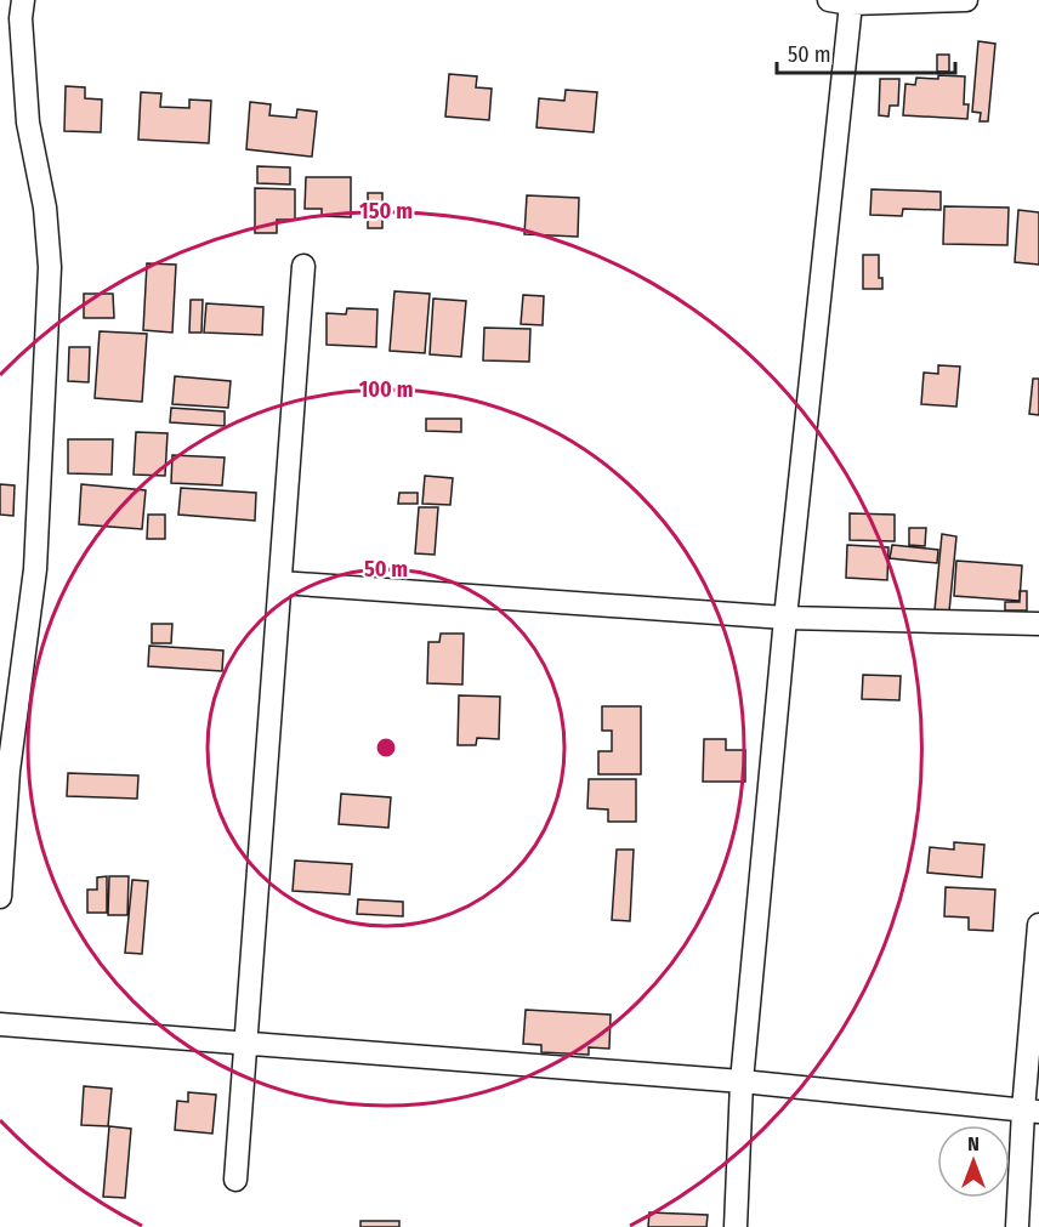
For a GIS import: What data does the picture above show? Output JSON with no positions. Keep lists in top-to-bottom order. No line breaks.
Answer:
{"scale_bar":"50 m","north":"top","rings":["150 m","100 m","50 m"]}
